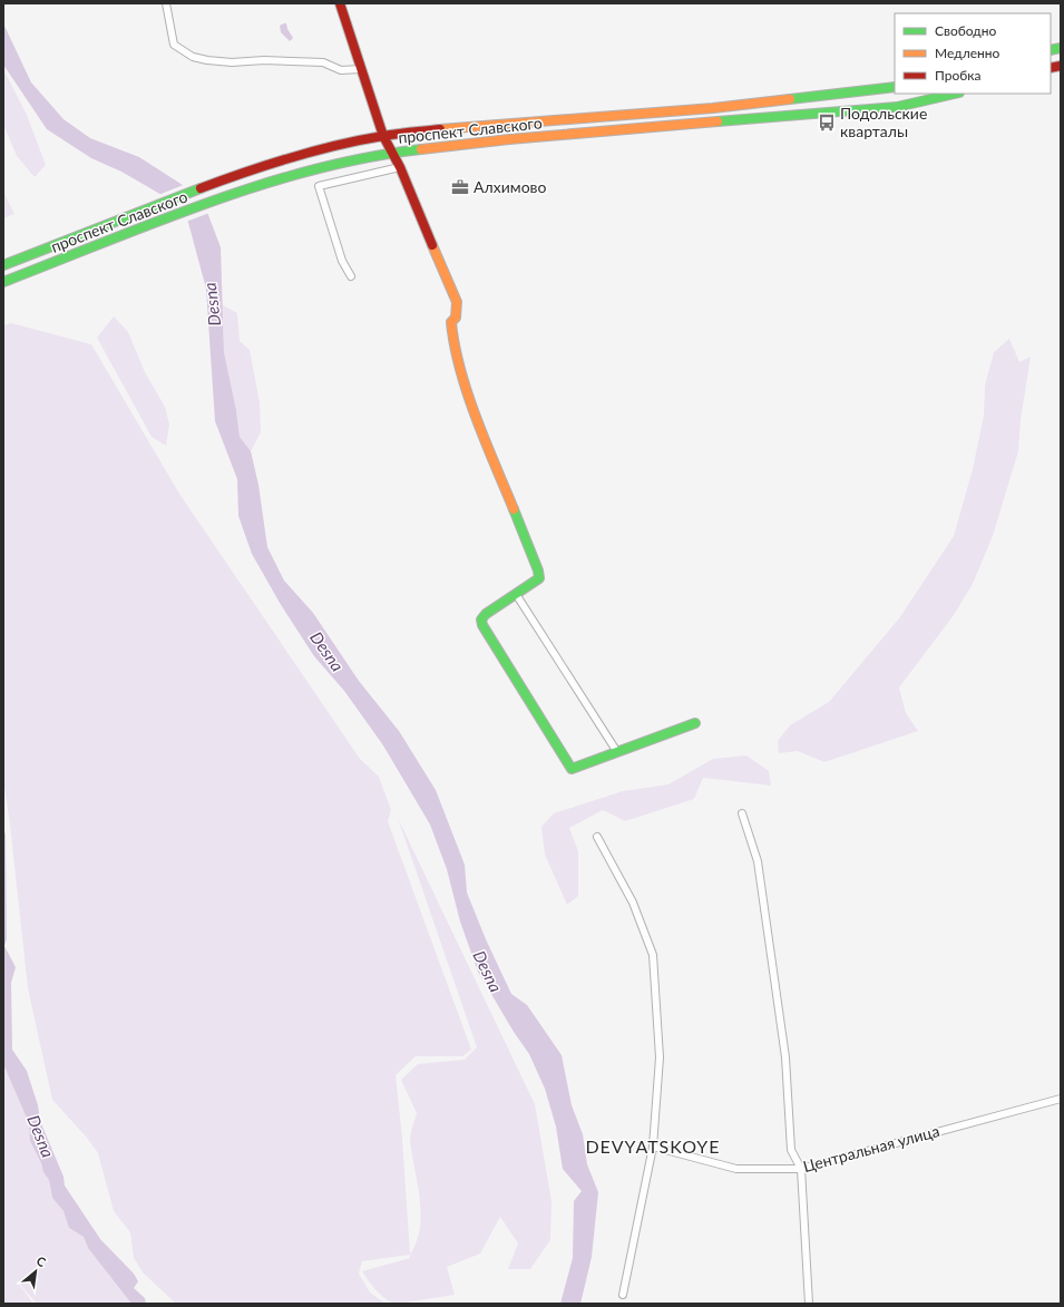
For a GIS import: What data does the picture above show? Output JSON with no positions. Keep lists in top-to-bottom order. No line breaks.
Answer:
{"streets":{"main road":["проспект Славского"],"street":["Центральная улица"]},"districts":["DEVYATSKOYE"],"water":["Desna"],"places":{"bus stop":["Подольские кварталы"],"office":["Алхимово"]},"legend":["Свободно","Медленно","Пробка"],"north":"top right"}
